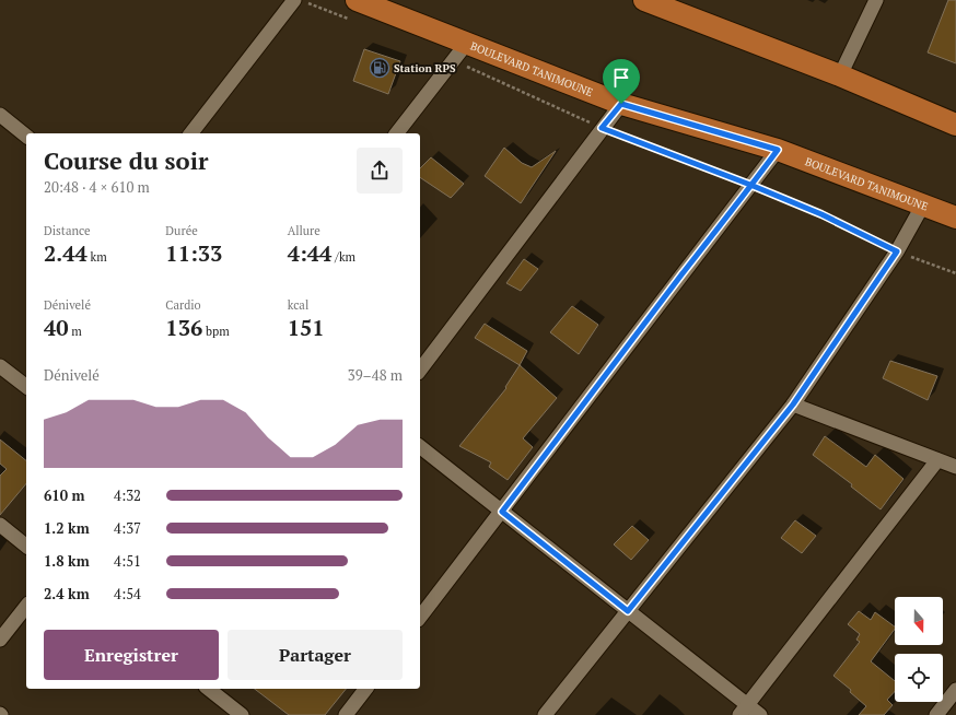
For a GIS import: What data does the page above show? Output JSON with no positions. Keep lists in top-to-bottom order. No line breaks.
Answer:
{"streets":{"main road":["BOULEVARD TANIMOUNE"]},"places":{"fuel station":["Station RPS"]},"north":"bottom","page":{"heading":["Course du soir","20:48 · 4 × 610 m"],"stats":[["Distance","2.44 km"],["Durée","11:33"],["Allure","4:44 /km"],["Dénivelé","40 m"],["Cardio","136 bpm"],["kcal","151"]],"chart":["Dénivelé","39–48 m"],"list":[{"name":"610 m","note":"4:32"},{"name":"1.2 km","note":"4:37"},{"name":"1.8 km","note":"4:51"},{"name":"2.4 km","note":"4:54"}],"buttons":["Enregistrer","Partager"]}}
